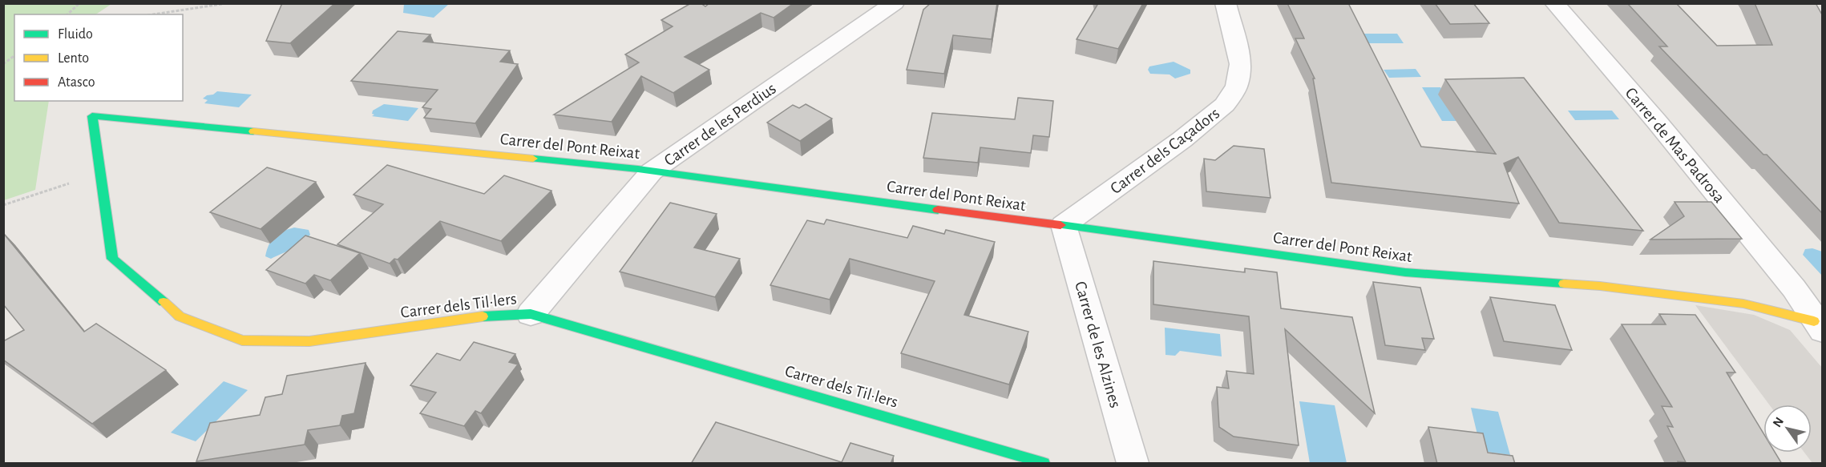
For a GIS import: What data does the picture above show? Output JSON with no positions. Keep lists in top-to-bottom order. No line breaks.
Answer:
{"streets":{"street":["Carrer de les Perdius","Carrer de Mas Padrosa","Carrer del Pont Reixat","Carrer dels Caçadors","Carrer dels Til·lers","Carrer de les Alzines"]},"crossings":[["Carrer de les Perdius","Carrer del Pont Reixat"],["Carrer de les Perdius","Carrer dels Til·lers"],["Carrer de Mas Padrosa","Carrer del Pont Reixat"],["Carrer del Pont Reixat","Carrer dels Caçadors"],["Carrer del Pont Reixat","Carrer dels Til·lers"],["Carrer del Pont Reixat","Carrer de les Alzines"],["Carrer dels Caçadors","Carrer de les Alzines"]],"legend":["Fluido","Lento","Atasco"],"north":"top left"}
